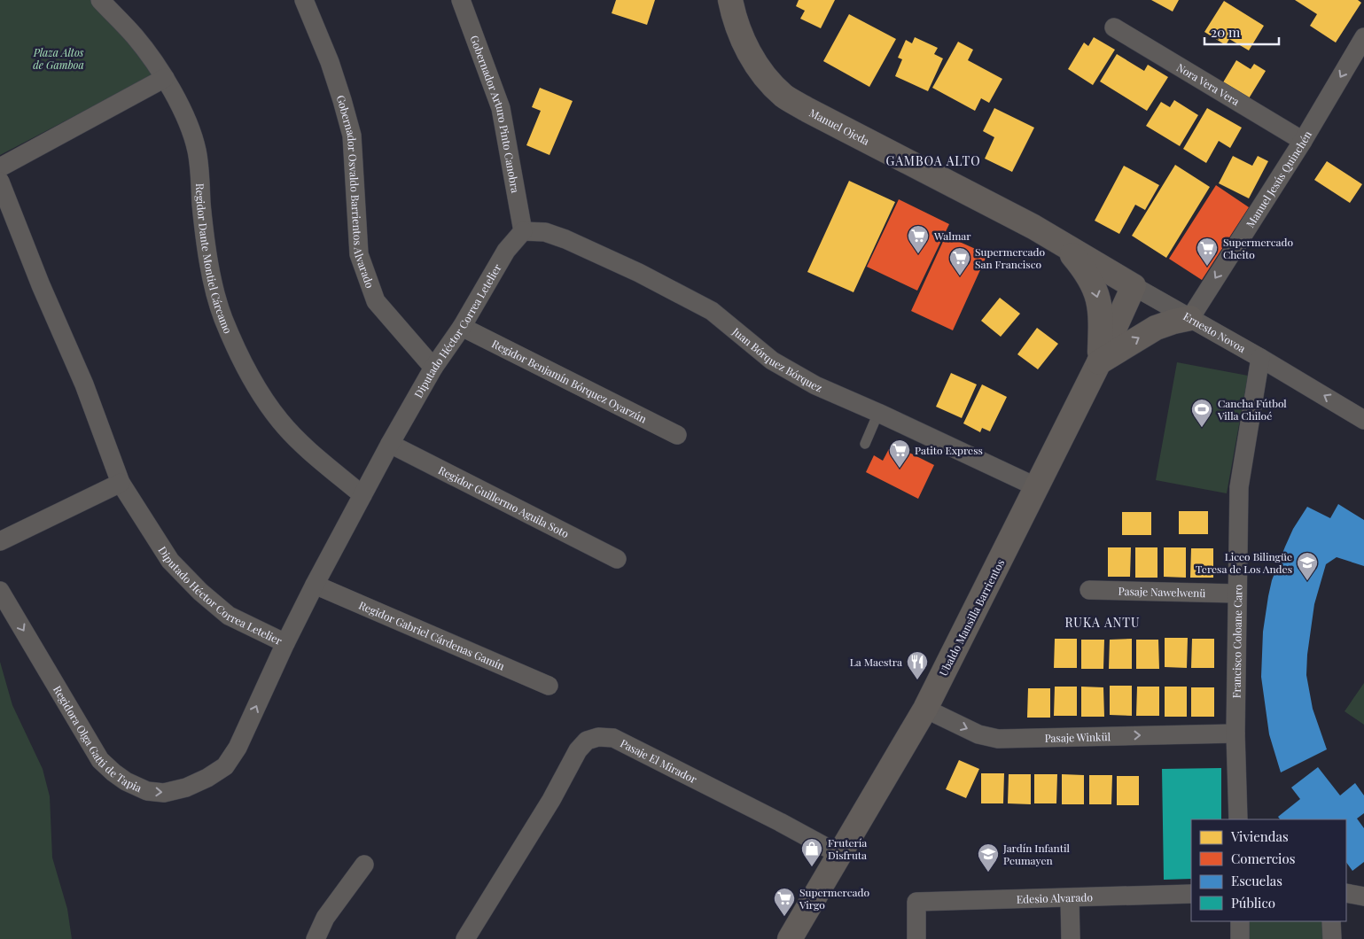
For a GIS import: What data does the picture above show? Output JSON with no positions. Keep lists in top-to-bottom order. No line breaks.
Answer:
{"streets":{"street":["Nora Vera Vera","Gobernador Arturo Pinto Canobra","Manuel Ojeda","Manuel Jesús Quinchén","Gobernador Osvaldo Barrientos Alvarado","Regidor Dante Montiel Cárcamo","Diputado Héctor Correa Letelier","Ernesto Novoa","Juan Bórquez Bórquez","Regidor Benjamín Bórquez Oyarzún","Regidor Guillermo Aguila Soto","Pasaje Nawelwenü","Ubaldo Mansilla Barrientos","Regidor Gabriel Cárdenas Gamín","Francisco Coloane Caro","Regidora Olga Gatti de Tapia","Pasaje Winkül","Pasaje El Mirador","Edesio Alvarado"]},"crossings":[["Nora Vera Vera","Manuel Jesús Quinchén"],["Gobernador Arturo Pinto Canobra","Diputado Héctor Correa Letelier"],["Gobernador Arturo Pinto Canobra","Juan Bórquez Bórquez"],["Manuel Ojeda","Ernesto Novoa"],["Manuel Jesús Quinchén","Ernesto Novoa"],["Gobernador Osvaldo Barrientos Alvarado","Diputado Héctor Correa Letelier"],["Regidor Dante Montiel Cárcamo","Diputado Héctor Correa Letelier"],["Diputado Héctor Correa Letelier","Juan Bórquez Bórquez"],["Diputado Héctor Correa Letelier","Regidor Benjamín Bórquez Oyarzún"],["Diputado Héctor Correa Letelier","Regidor Guillermo Aguila Soto"],["Diputado Héctor Correa Letelier","Regidor Gabriel Cárdenas Gamín"],["Diputado Héctor Correa Letelier","Regidora Olga Gatti de Tapia"],["Ernesto Novoa","Ubaldo Mansilla Barrientos"],["Ernesto Novoa","Francisco Coloane Caro"],["Juan Bórquez Bórquez","Ubaldo Mansilla Barrientos"],["Pasaje Nawelwenü","Francisco Coloane Caro"],["Ubaldo Mansilla Barrientos","Pasaje Winkül"],["Ubaldo Mansilla Barrientos","Pasaje El Mirador"],["Francisco Coloane Caro","Pasaje Winkül"]],"one_way":["Manuel Jesús Quinchén","Pasaje Winkül"],"districts":["GAMBOA ALTO","RUKA ANTU"],"parks":["Plaza Altos de Gamboa"],"places":{"supermarket":["Walmar","Supermercado Cheito","Supermercado San Francisco","Patito Express","Supermercado Virgo"],"sports":["Cancha Fútbol Villa Chiloé"],"school or university":["Liceo Bilingüe Teresa de Los Andes","Jardín Infantil Peumayen"],"restaurant":["La Maestra"],"shop":["Frutería Disfruta"]},"legend":["Viviendas","Comercios","Escuelas","Público"],"scale_bar":"20 m"}
